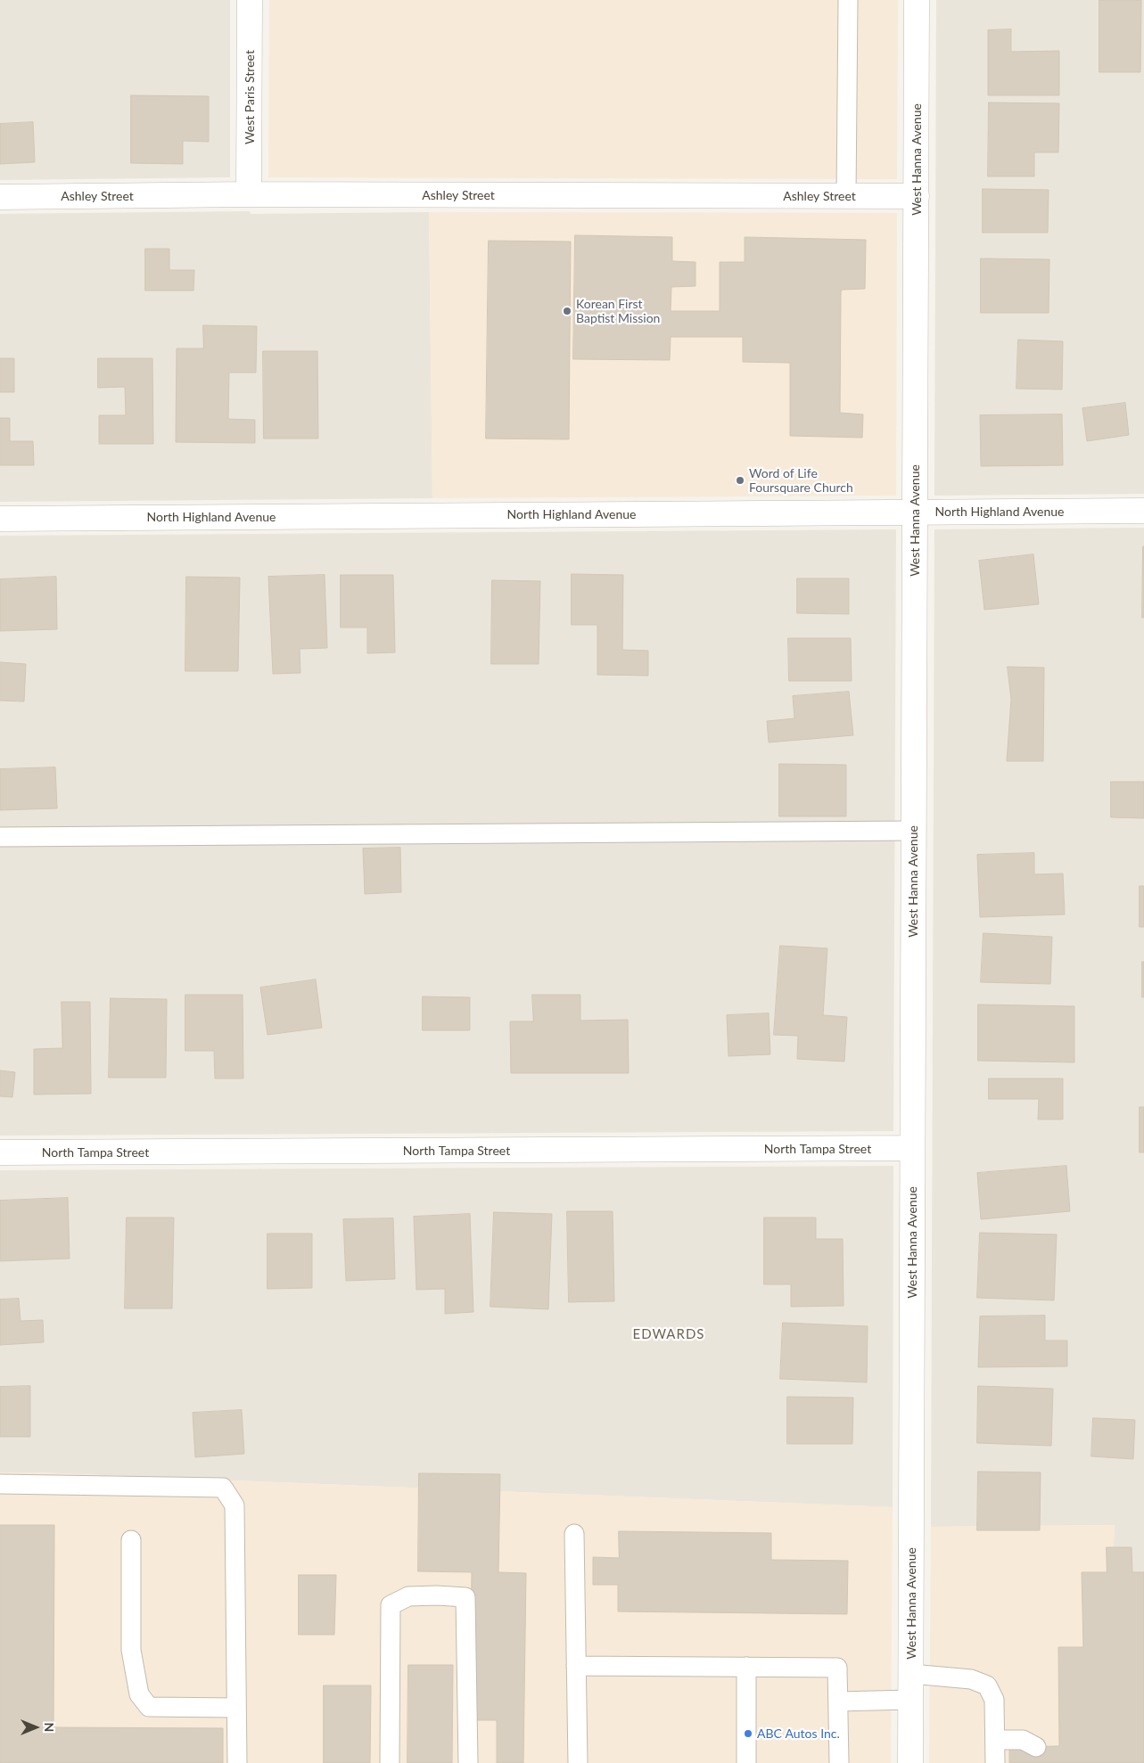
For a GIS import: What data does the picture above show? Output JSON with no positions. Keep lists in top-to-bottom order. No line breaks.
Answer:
{"streets":{"street":["West Paris Street","West Hanna Avenue","Ashley Street","North Highland Avenue","North Tampa Street"]},"crossings":[["West Paris Street","Ashley Street"],["West Hanna Avenue","Ashley Street"],["West Hanna Avenue","North Highland Avenue"],["West Hanna Avenue","North Tampa Street"]],"districts":["EDWARDS"],"places":["Korean First Baptist Mission","Word of Life Foursquare Church","ABC Autos Inc."],"north":"right"}
